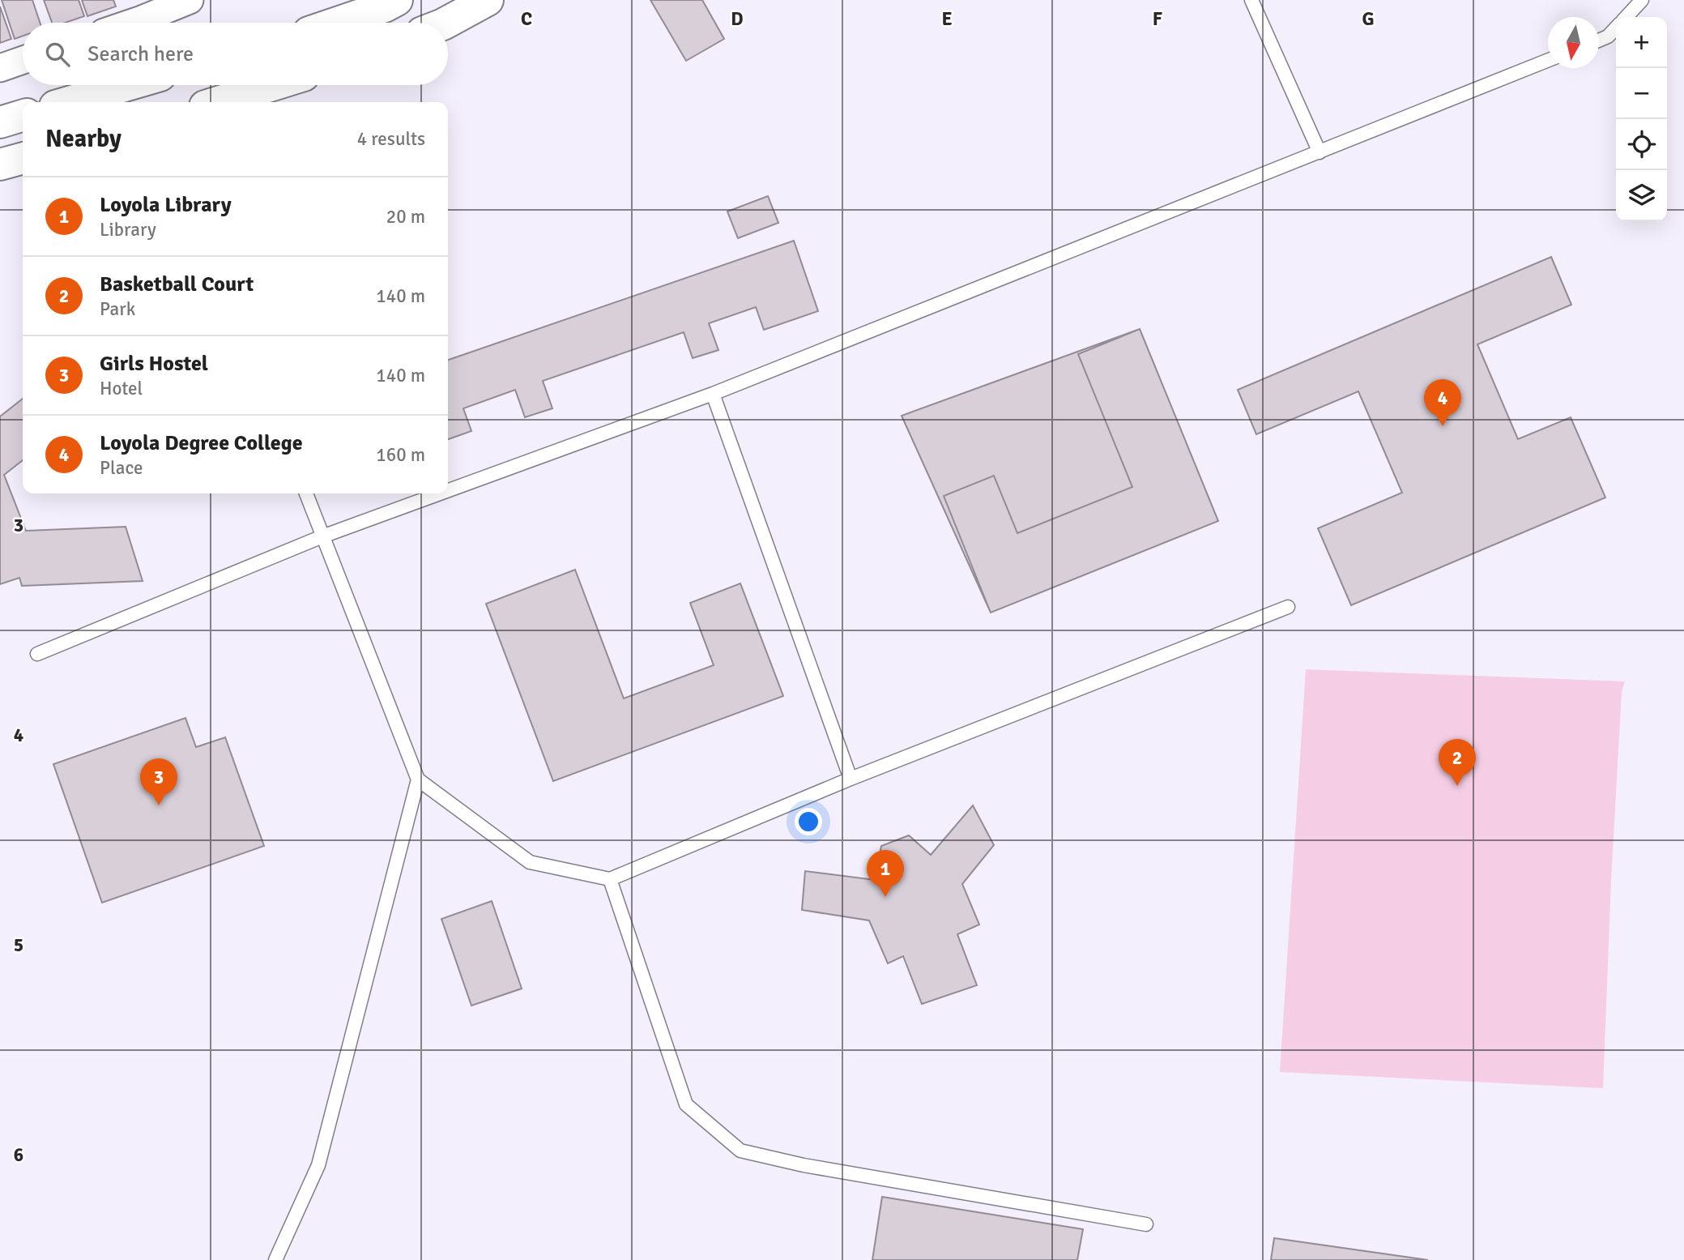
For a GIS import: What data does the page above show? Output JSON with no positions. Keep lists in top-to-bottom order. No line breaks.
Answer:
{"north":"bottom","page":{"map_buttons":["+","−"],"search":"Search here","heading":["Nearby","4 results"],"list":[{"mark":"1","name":"Loyola Library","note":"Library","value":"20 m"},{"mark":"2","name":"Basketball Court","note":"Park","value":"140 m"},{"mark":"3","name":"Girls Hostel","note":"Hotel","value":"140 m"},{"mark":"4","name":"Loyola Degree College","note":"Place","value":"160 m"}],"pins":["4","2","3","1"]},"grid":{"columns":["C","D","E","F","G"],"rows":["3","4","5","6"]}}
